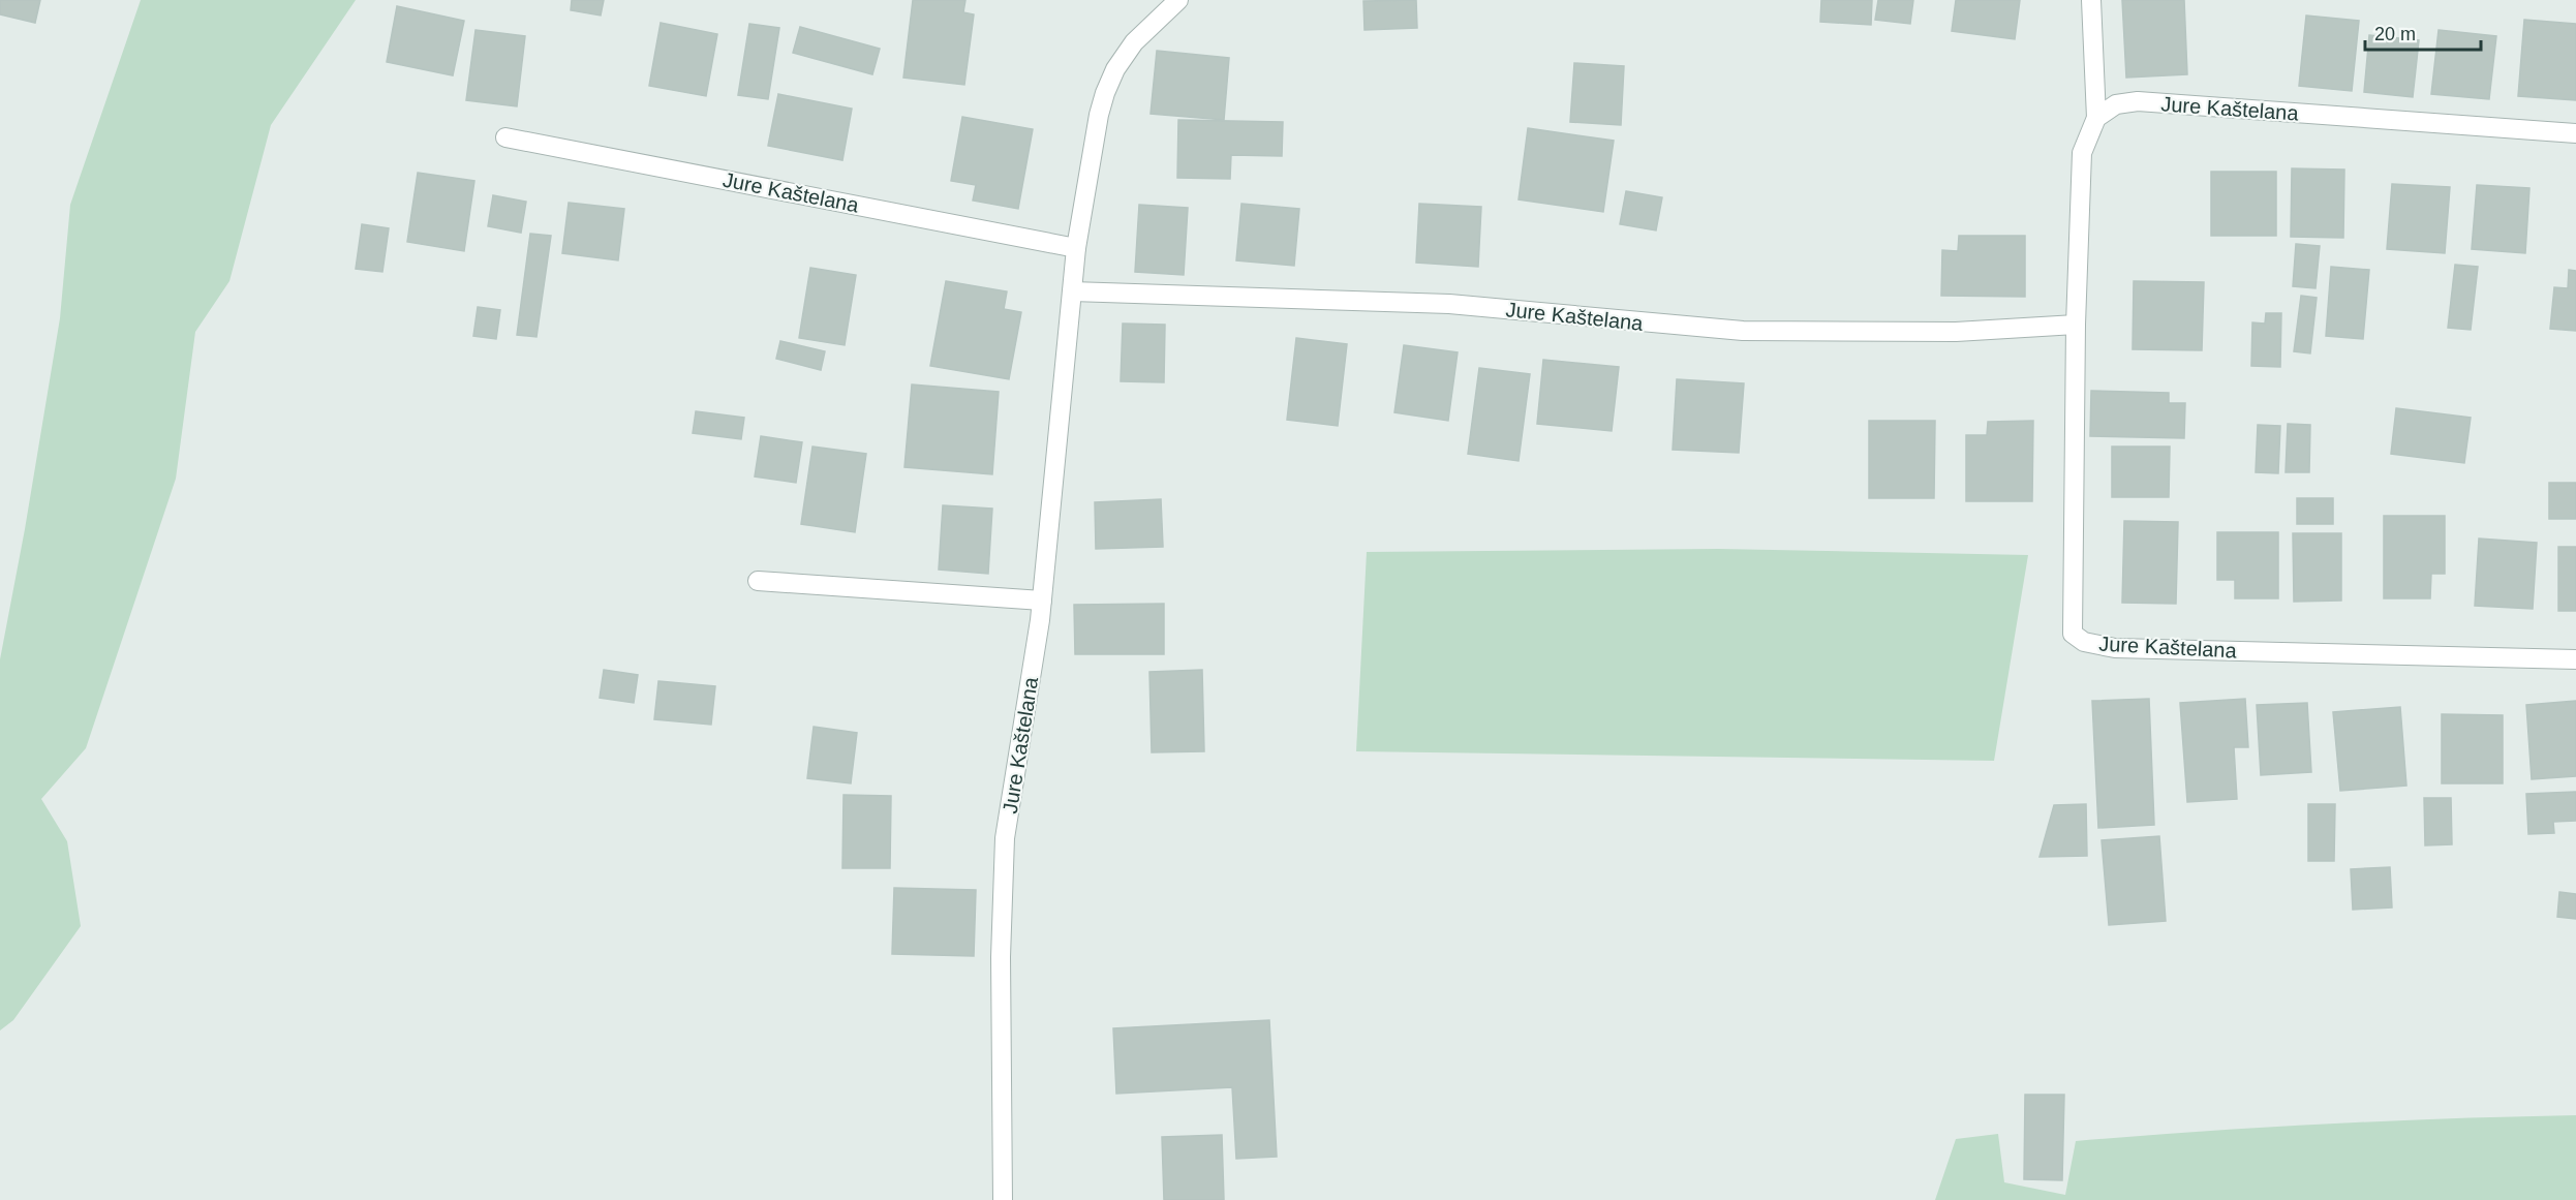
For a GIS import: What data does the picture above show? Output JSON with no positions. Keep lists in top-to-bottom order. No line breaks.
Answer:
{"streets":{"street":["Jure Kaštelana"]},"scale_bar":"20 m"}
